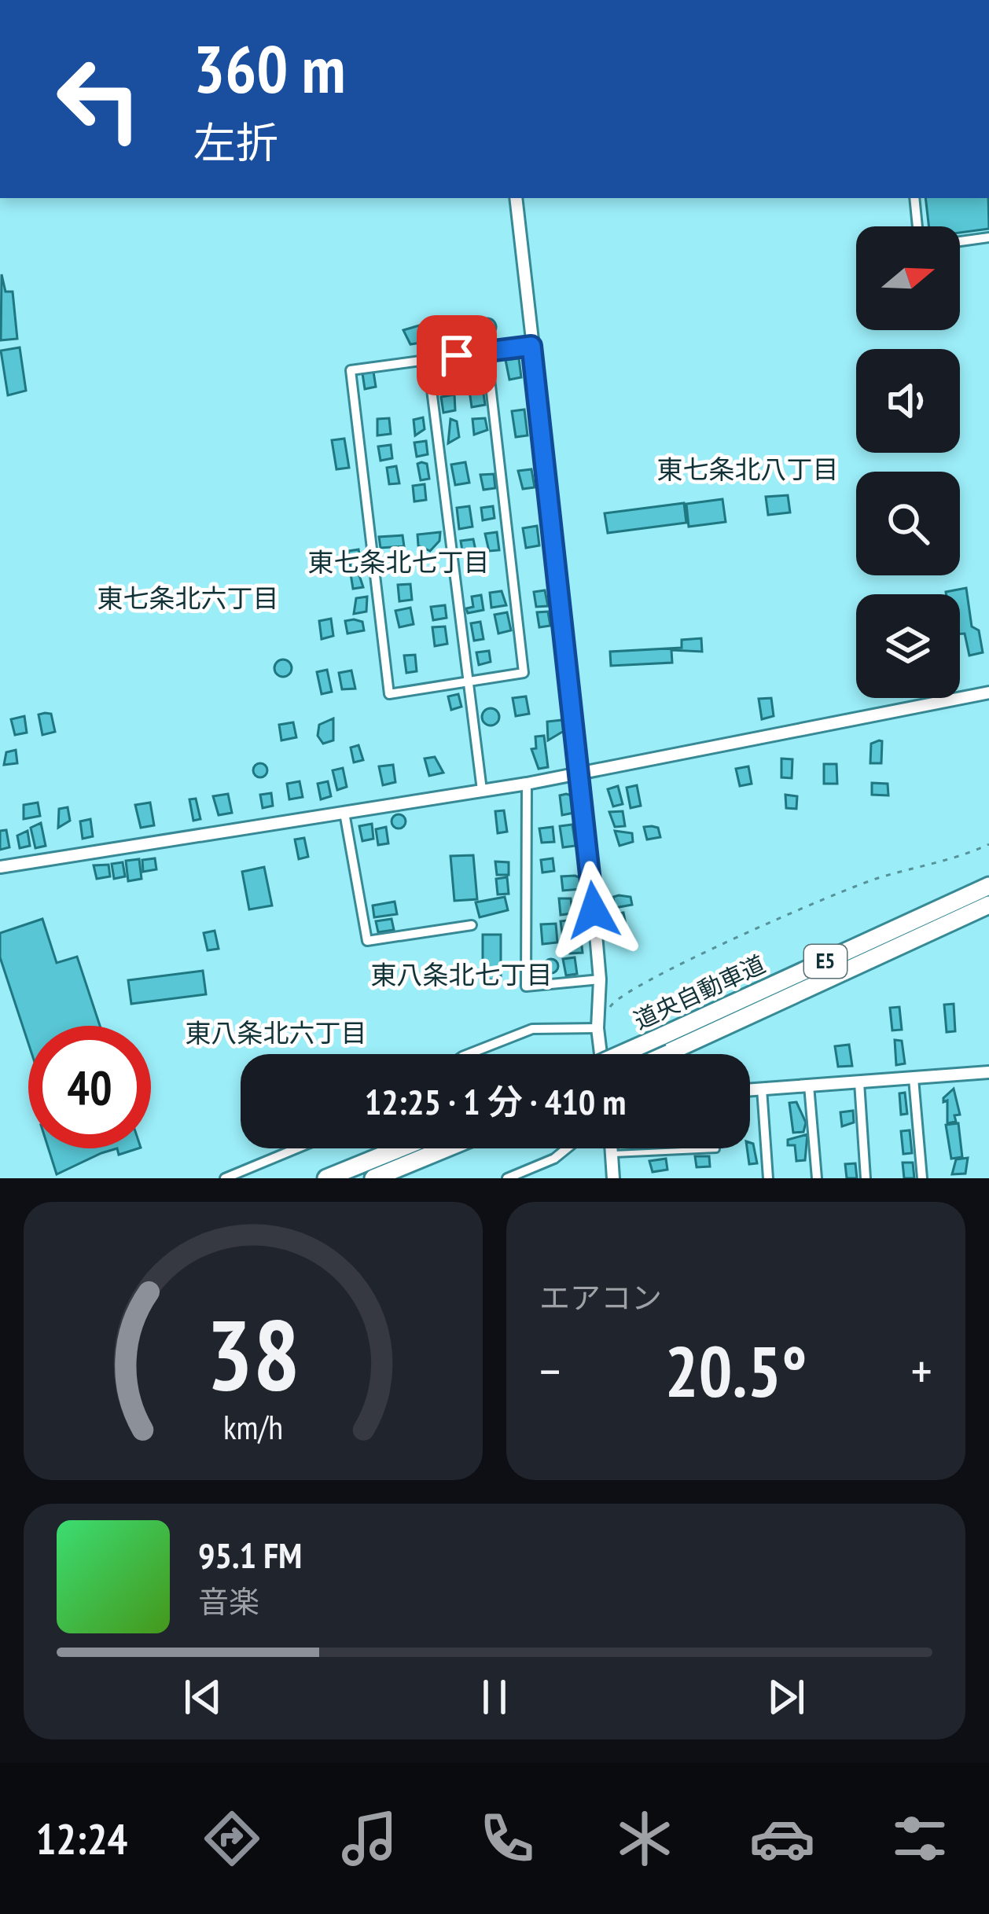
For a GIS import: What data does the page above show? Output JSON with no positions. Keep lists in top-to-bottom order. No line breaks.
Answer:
{"streets":{"highway":["E5","道央自動車道"]},"districts":["東七条北八丁目","東七条北七丁目","東七条北六丁目","東八条北七丁目","東八条北六丁目"],"north":"right","page":{"turn":["360 m","左折"],"limit":"40","trip":"12:25 · 1 分 · 410 m","tile":"エアコン","heat":["−","20.5°","+"],"song":["95.1 FM","音楽"],"tabs":"12:24","gauge":["38","km/h"]}}
